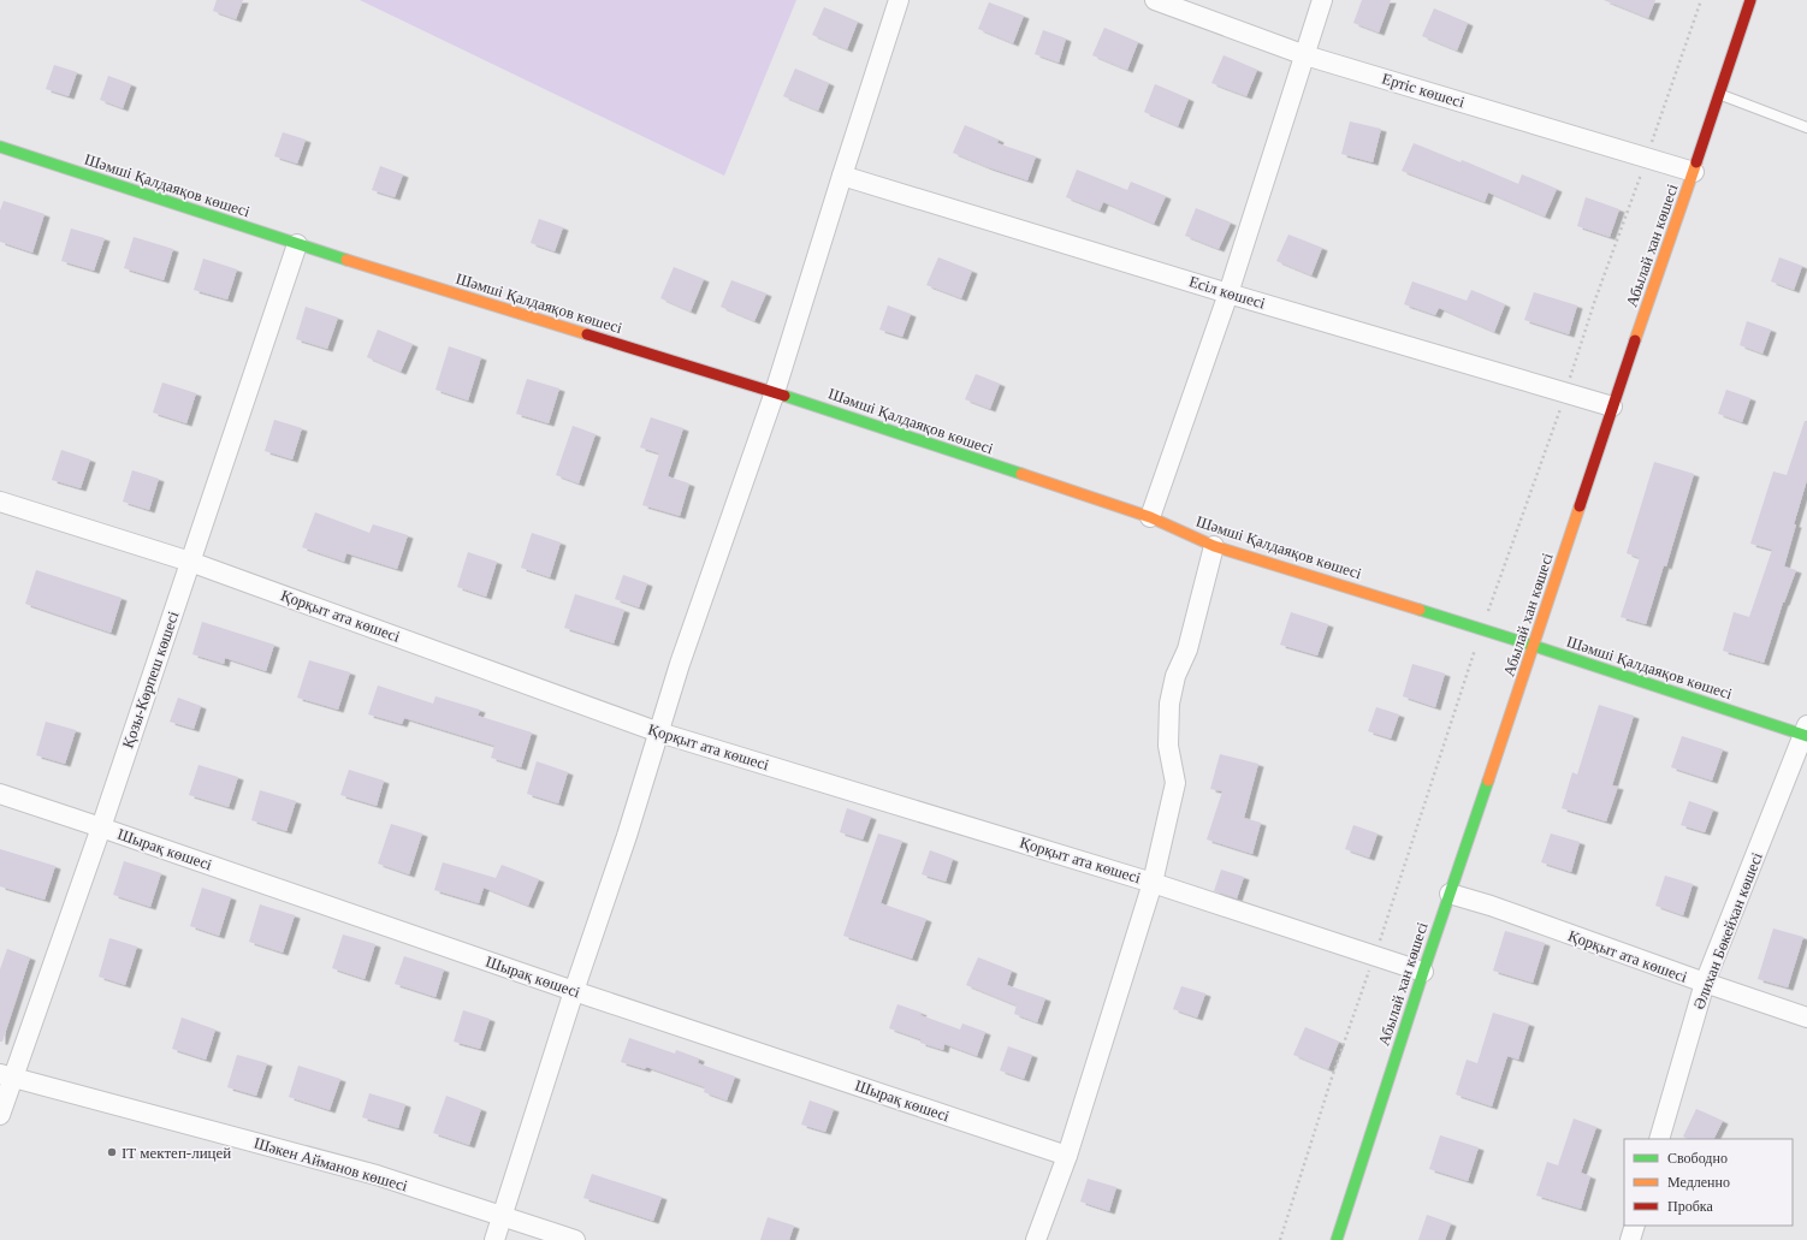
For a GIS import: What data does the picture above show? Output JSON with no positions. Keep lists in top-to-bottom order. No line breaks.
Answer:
{"streets":{"street":["Ертіс көшесі","Шәмші Қалдаяқов көшесі","Абылай хан көшесі","Есіл көшесі","Қорқыт ата көшесі","Қозы-Көрпеш көшесі","Шырақ көшесі","Әлихан Бөкейхан көшесі","Шәкен Айманов көшесі"]},"crossings":[["Ертіс көшесі","Абылай хан көшесі"],["Шәмші Қалдаяқов көшесі","Абылай хан көшесі"],["Шәмші Қалдаяқов көшесі","Қозы-Көрпеш көшесі"],["Шәмші Қалдаяқов көшесі","Әлихан Бөкейхан көшесі"],["Абылай хан көшесі","Есіл көшесі"],["Абылай хан көшесі","Қорқыт ата көшесі"],["Қорқыт ата көшесі","Қозы-Көрпеш көшесі"],["Қорқыт ата көшесі","Әлихан Бөкейхан көшесі"],["Қозы-Көрпеш көшесі","Шырақ көшесі"],["Қозы-Көрпеш көшесі","Шәкен Айманов көшесі"]],"places":["IT мектеп-лицей"],"legend":["Свободно","Медленно","Пробка"]}
